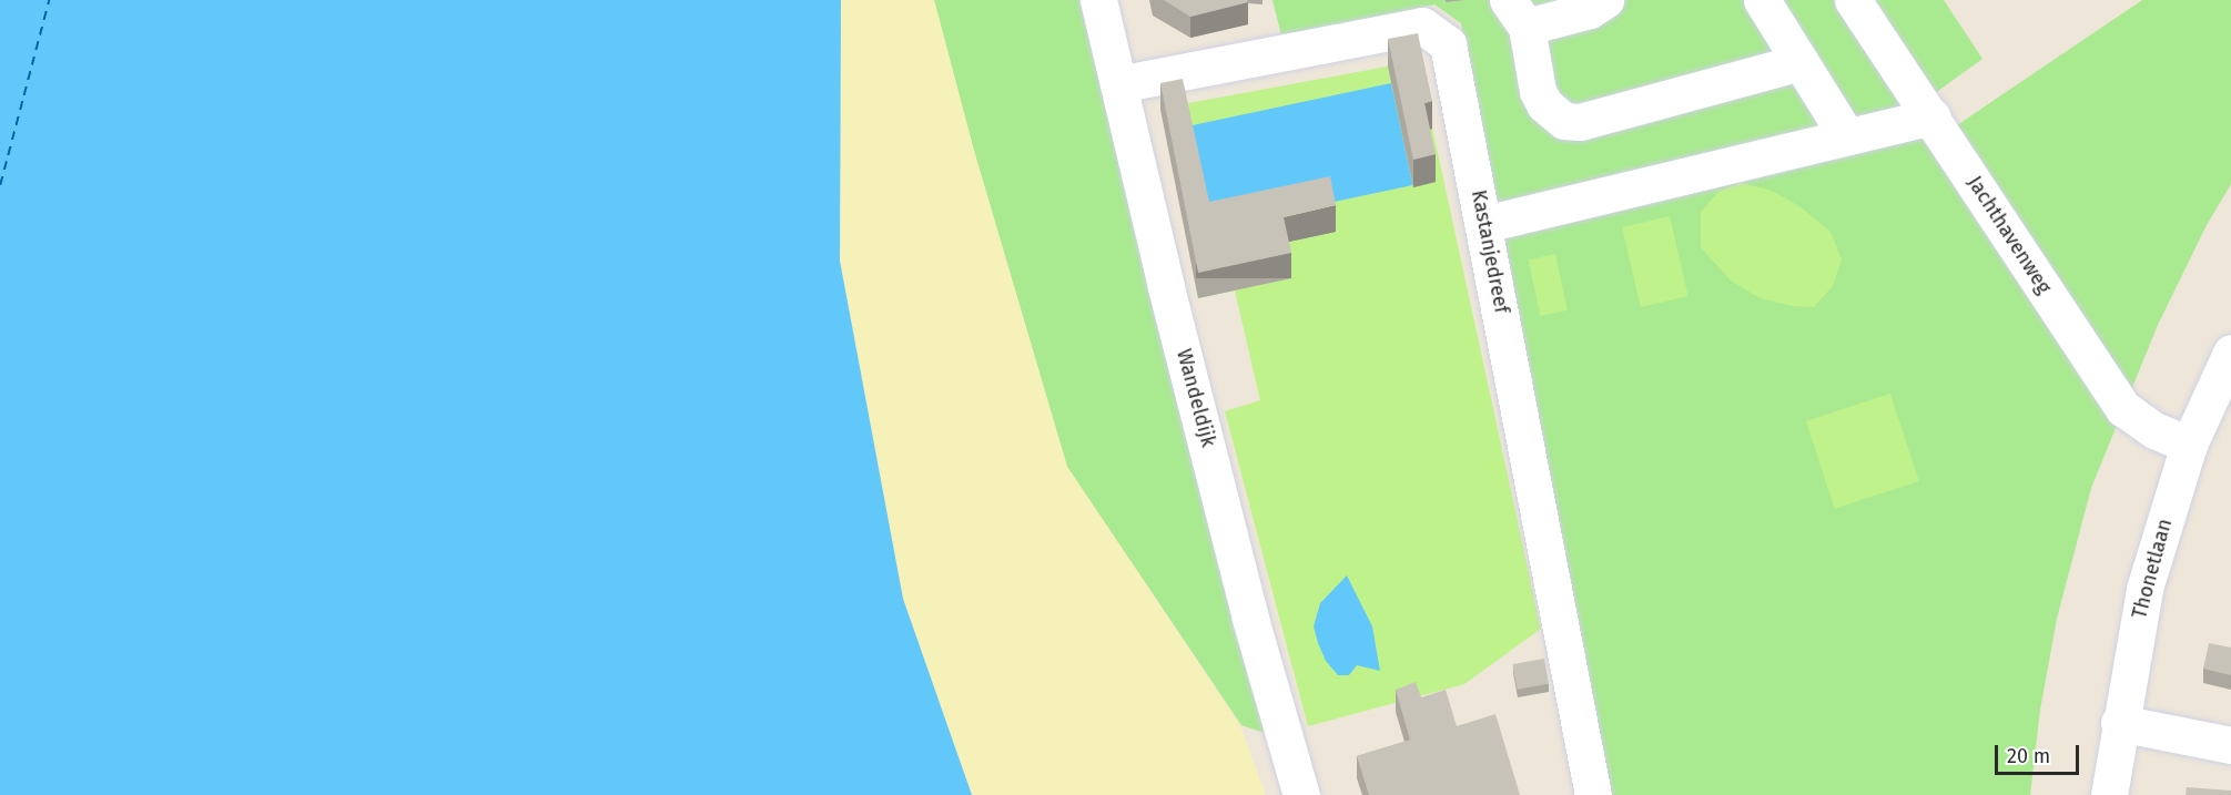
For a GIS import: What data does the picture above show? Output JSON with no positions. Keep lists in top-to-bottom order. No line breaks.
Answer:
{"streets":{"street":["Jachthavenweg","Kastanjedreef","Wandeldijk","Thonetlaan"]},"crossings":[["Jachthavenweg","Thonetlaan"],["Kastanjedreef","Wandeldijk"]],"scale_bar":"20 m"}
